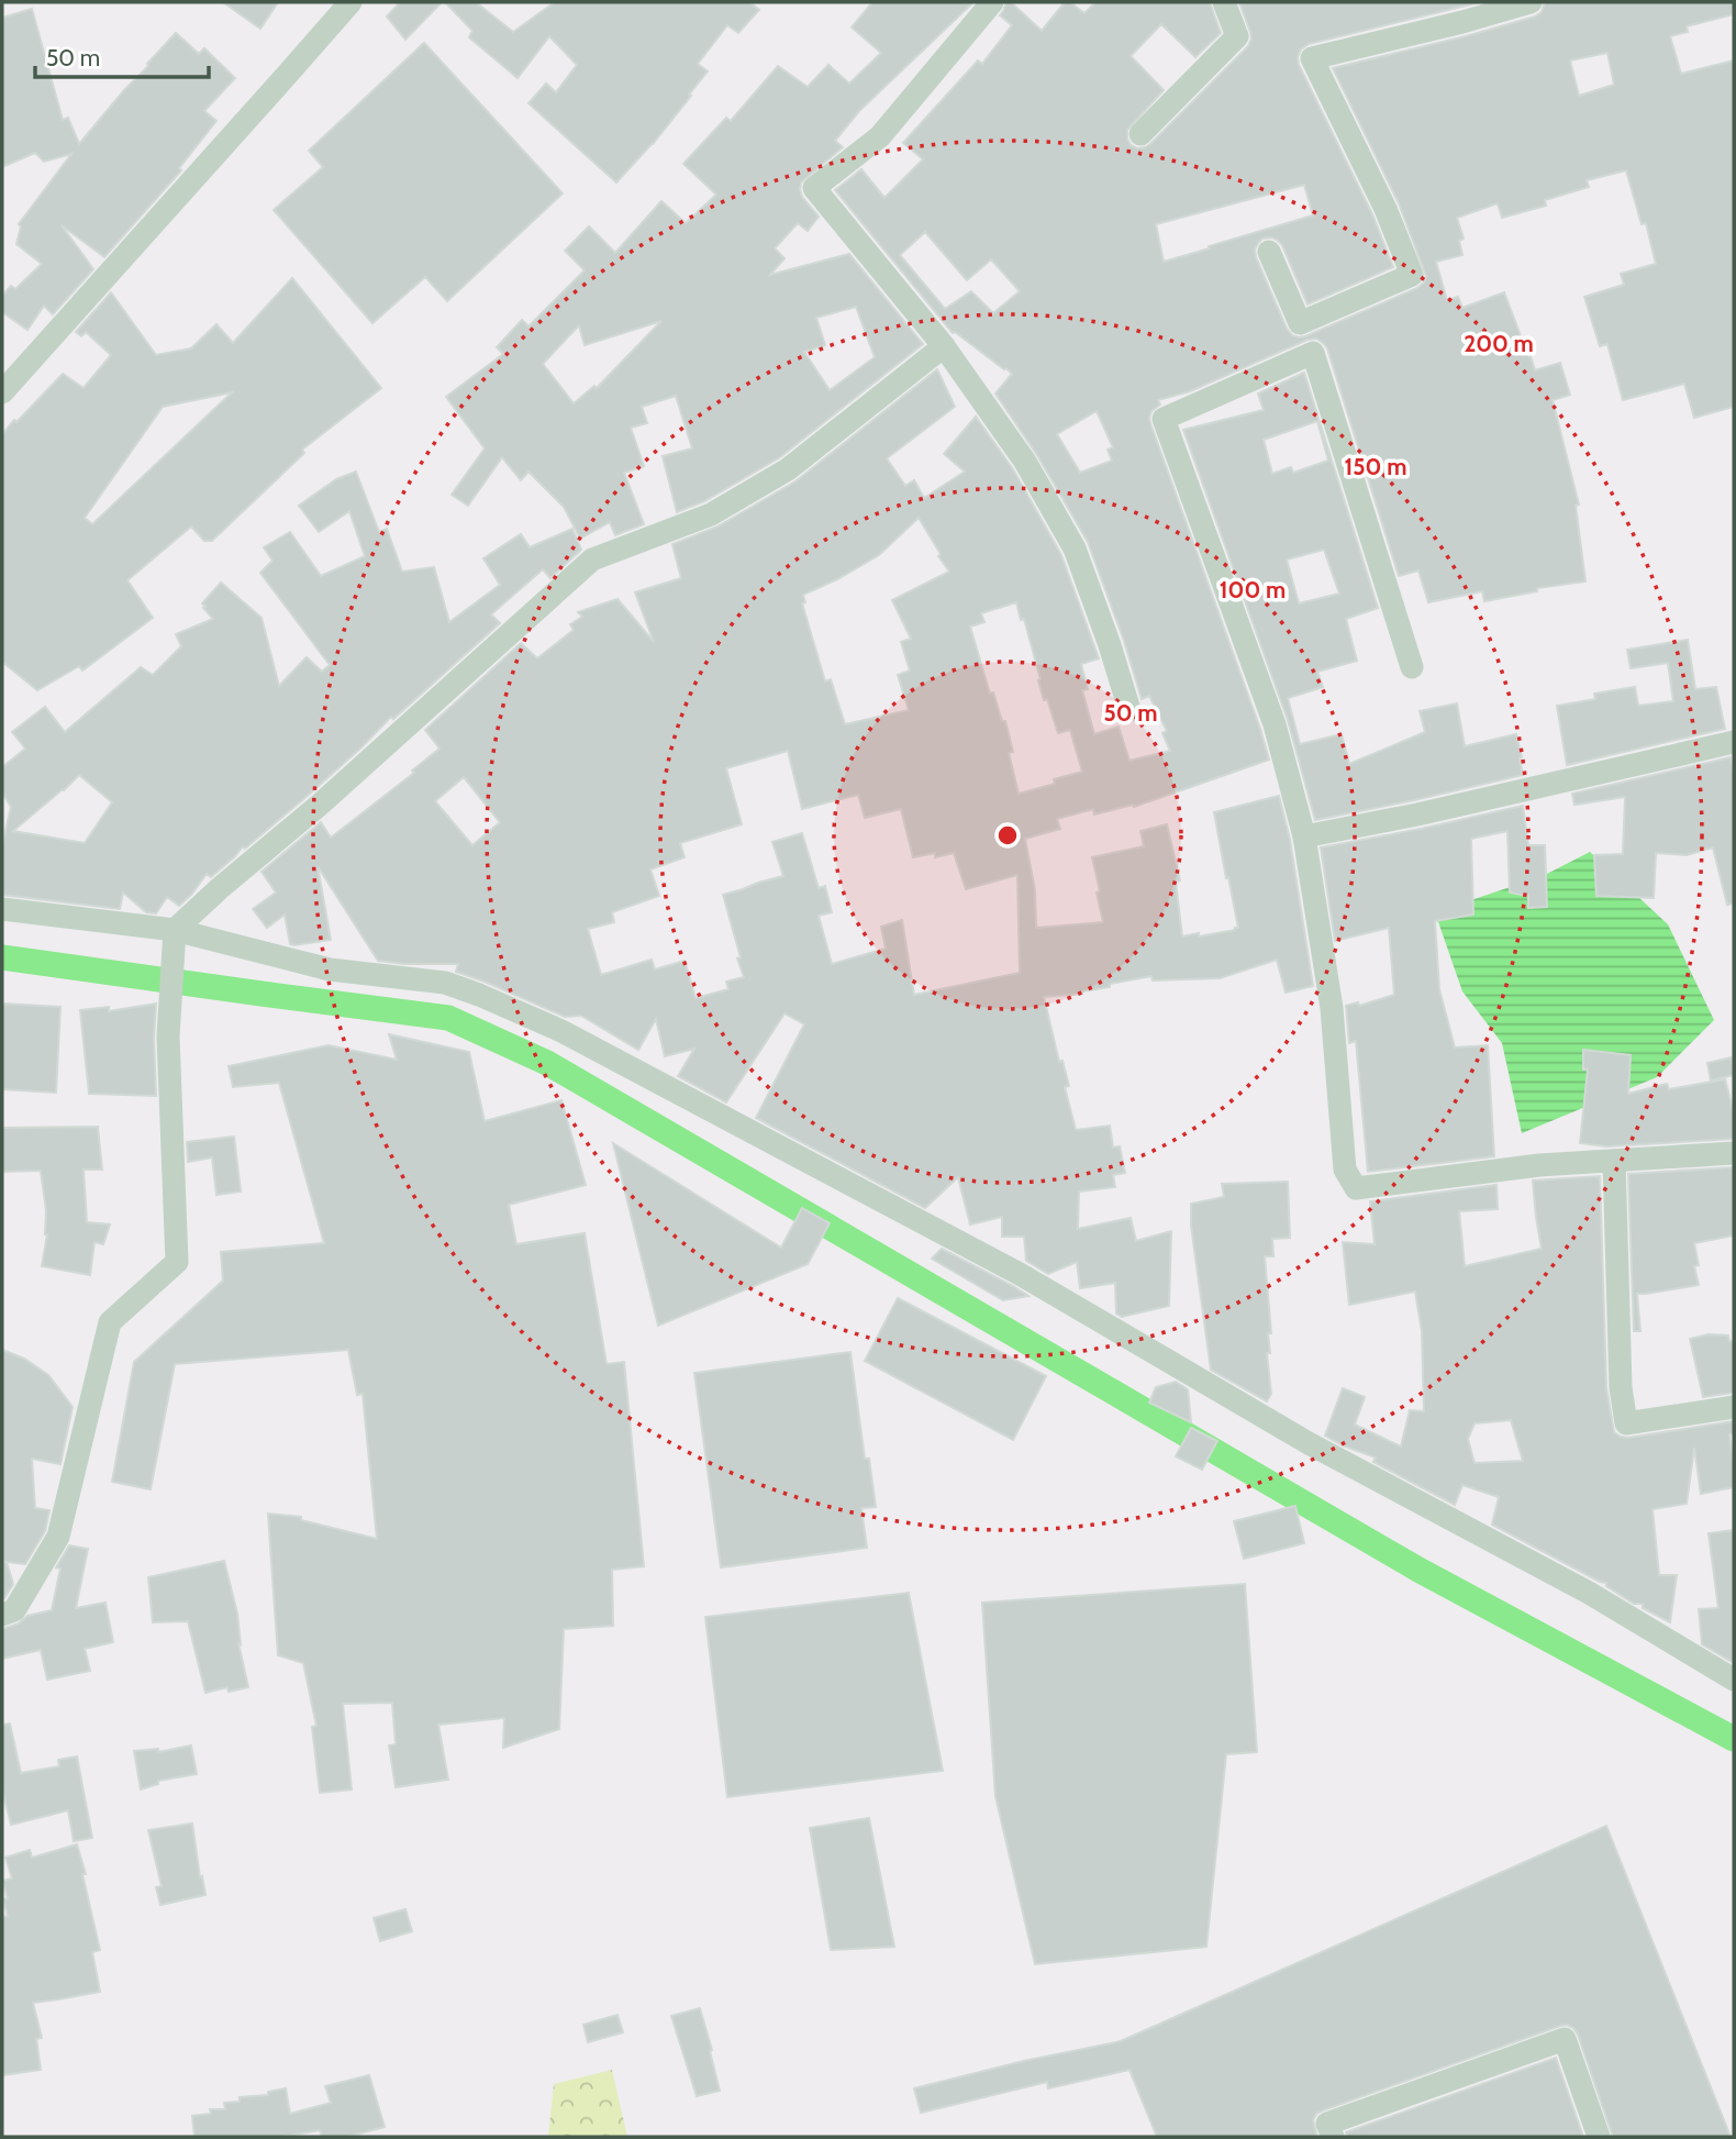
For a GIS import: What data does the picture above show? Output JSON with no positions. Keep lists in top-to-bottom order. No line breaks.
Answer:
{"scale_bar":"50 m","rings":["200 m","150 m","100 m","50 m"]}
